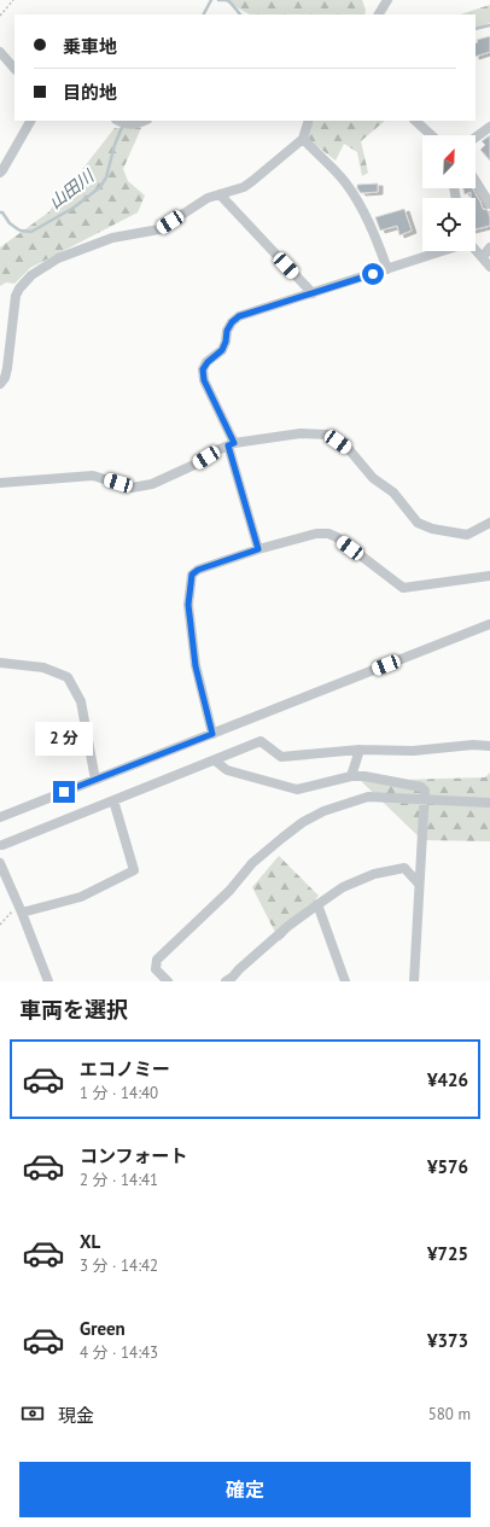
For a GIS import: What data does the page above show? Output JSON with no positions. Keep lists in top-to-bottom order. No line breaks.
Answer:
{"water":["山田川"],"north":"top right","page":{"banner":["乗車地","目的地"],"bubble":"2 分","heading":"車両を選択","list":[{"name":"エコノミー","note":"1 分 · 14:40","value":"¥426"},{"name":"コンフォート","note":"2 分 · 14:41","value":"¥576"},{"name":"XL","note":"3 分 · 14:42","value":"¥725"},{"name":"Green","note":"4 分 · 14:43","value":"¥373"}],"pay":["現金","580 m"],"buttons":"確定"}}
